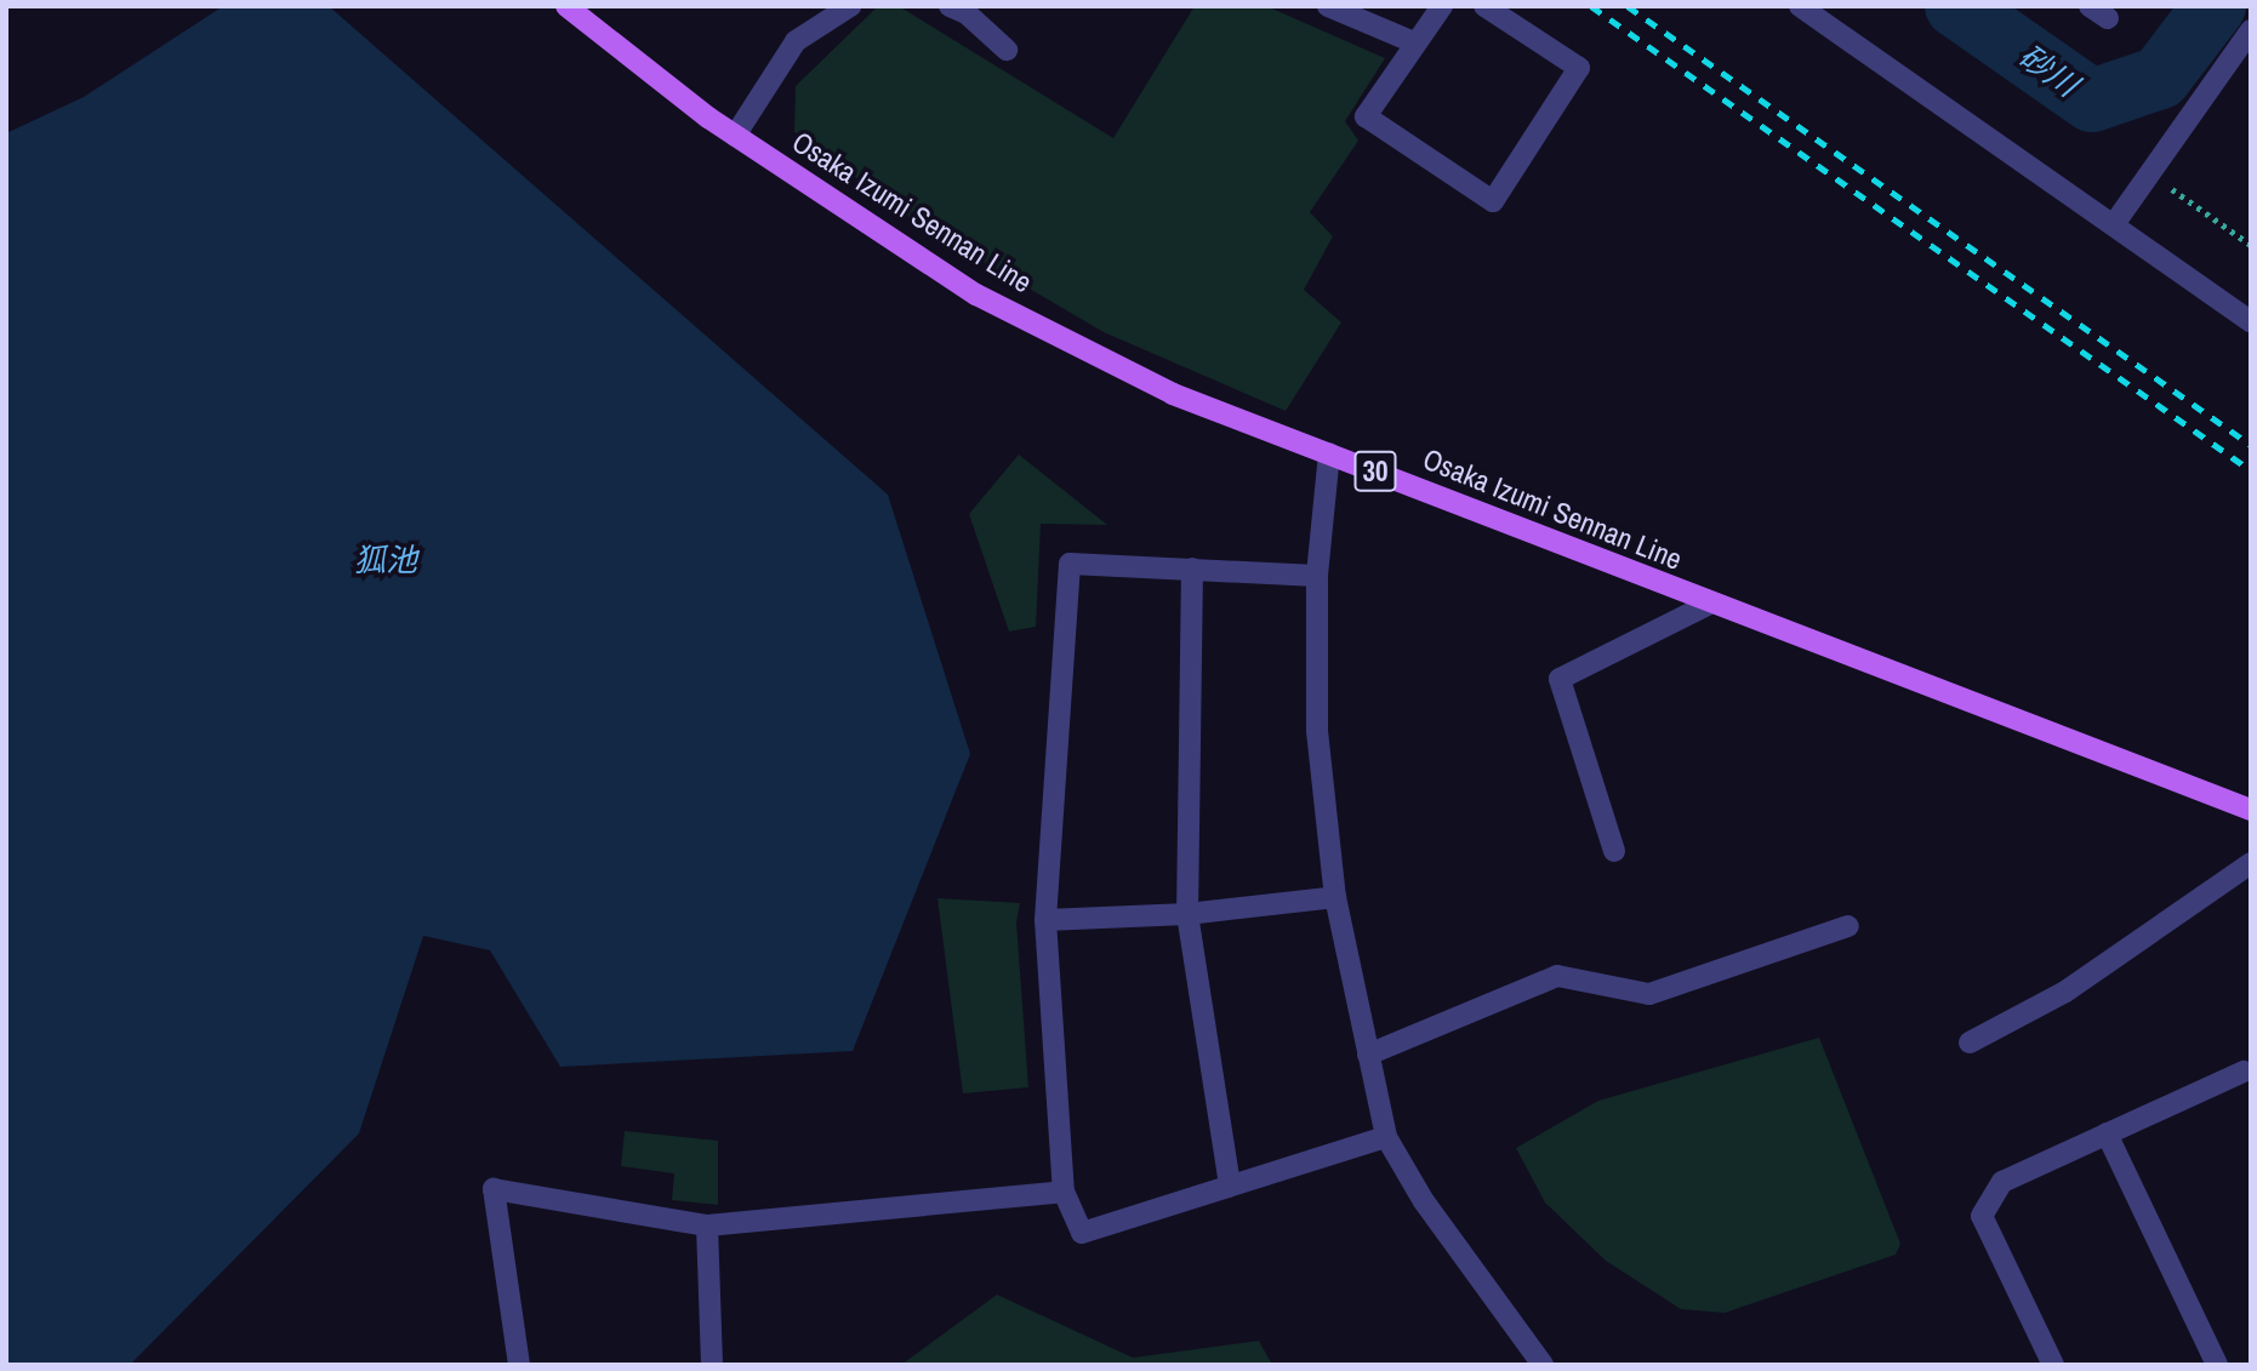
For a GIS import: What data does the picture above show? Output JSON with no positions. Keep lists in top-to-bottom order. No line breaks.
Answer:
{"streets":{"main road":["Osaka Izumi Sennan Line","30"]},"water":["砂川","狐池"]}
